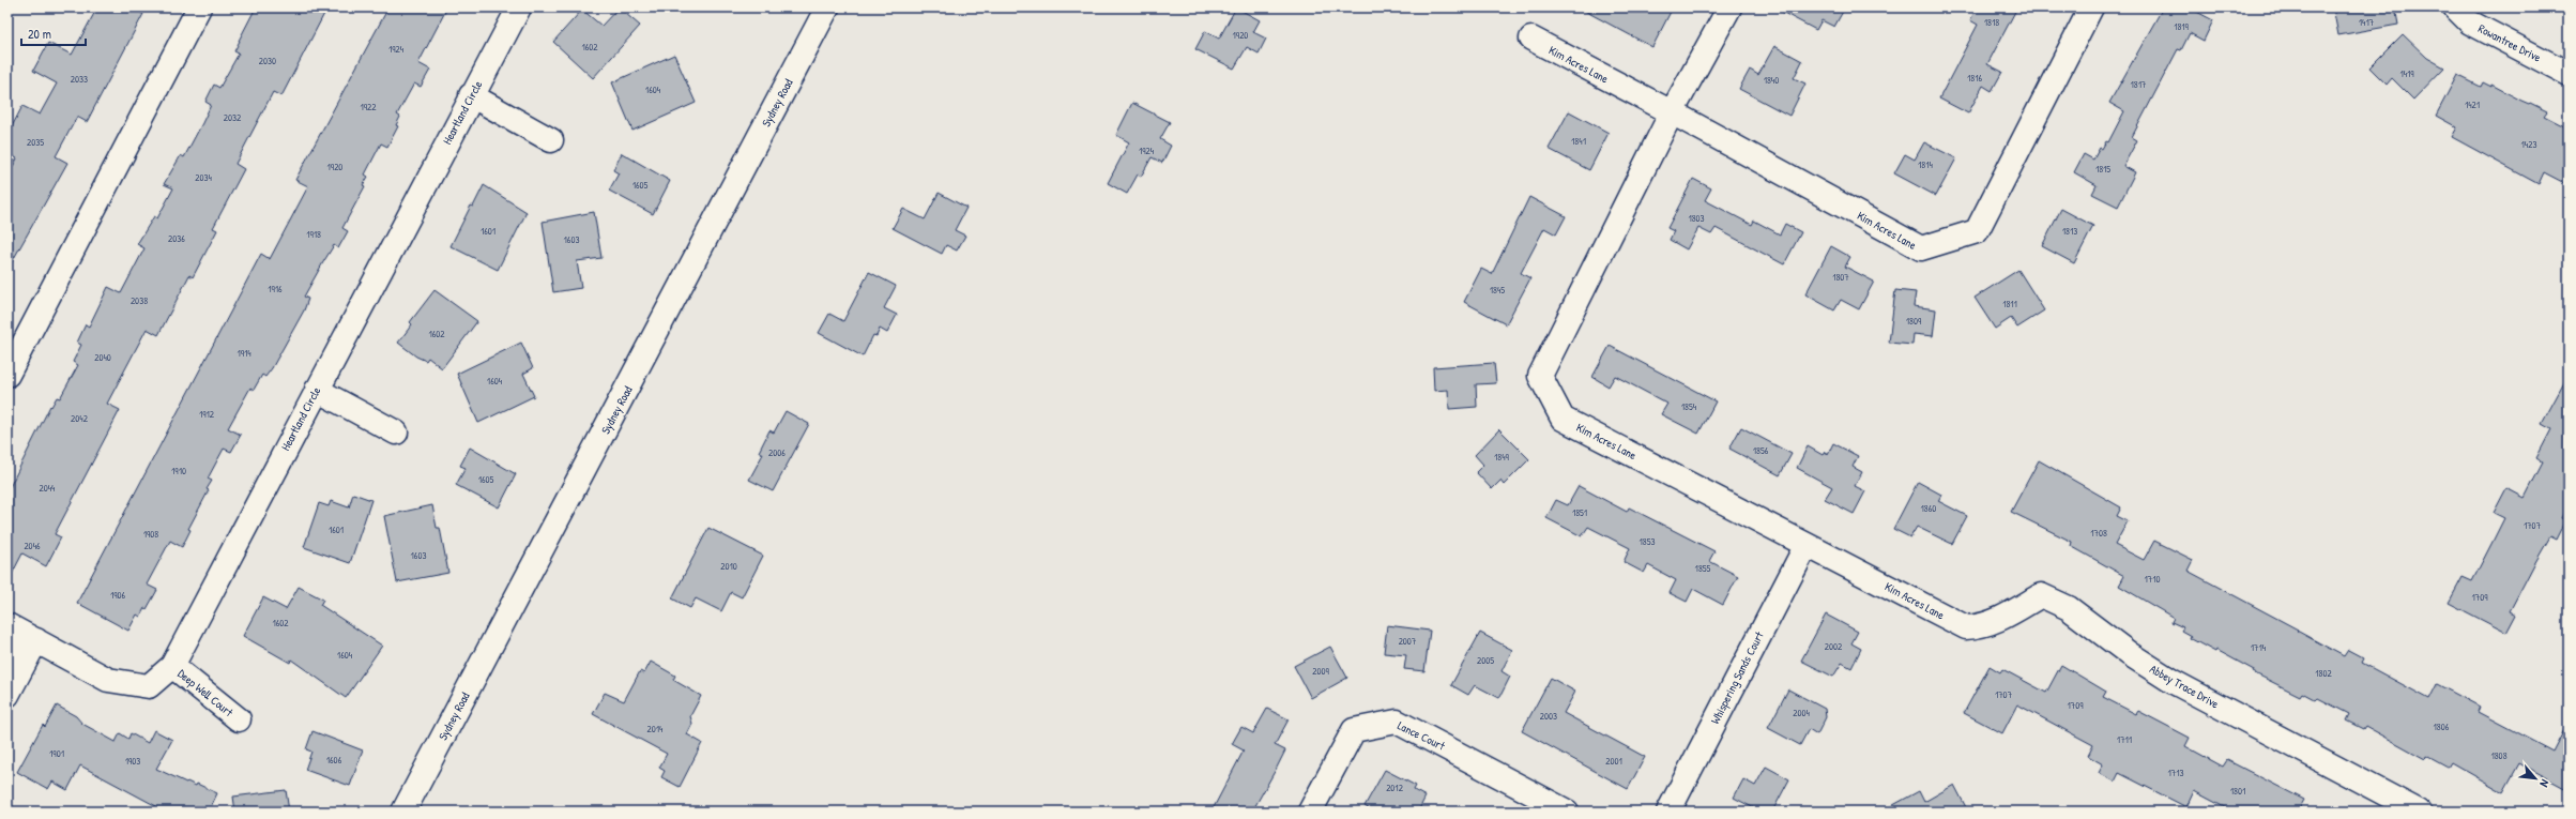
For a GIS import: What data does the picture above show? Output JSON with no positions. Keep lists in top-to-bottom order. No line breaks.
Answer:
{"streets":{"street":["Rowantree Drive","Kim Acres Lane","Sydney Road","Heartland Circle","Whispering Sands Court","Abbey Trace Drive","Deep Well Court","Lance Court"]},"crossings":[["Kim Acres Lane","Whispering Sands Court"],["Kim Acres Lane","Abbey Trace Drive"],["Heartland Circle","Deep Well Court"]],"house_numbers":["1818","1417","1819","1920","1602","1924","2030","1419","1816","2033","1840","1817","1604","1421","1922","2032","1841","2035","1423","1924","1814","1920","1815","2034","1605","1803","1601","1813","1918","2036","1603","1807","1916","1845","2038","1811","1809","1602","1914","2040","1604","1854","1912","2042","1856","2006","1849","1910","1605","2044","1860","1851","1707","1601","1708","1908","1853","2046","1603","2010","1855","1710","1906","1709","1602","2007","2002","1714","1604","2005","2009","1802","1707","1709","2004","2003","1806","2014","1711","1901","1808","1606","1903","2001","1713","2012","1801"],"scale_bar":"20 m","north":"bottom right"}
